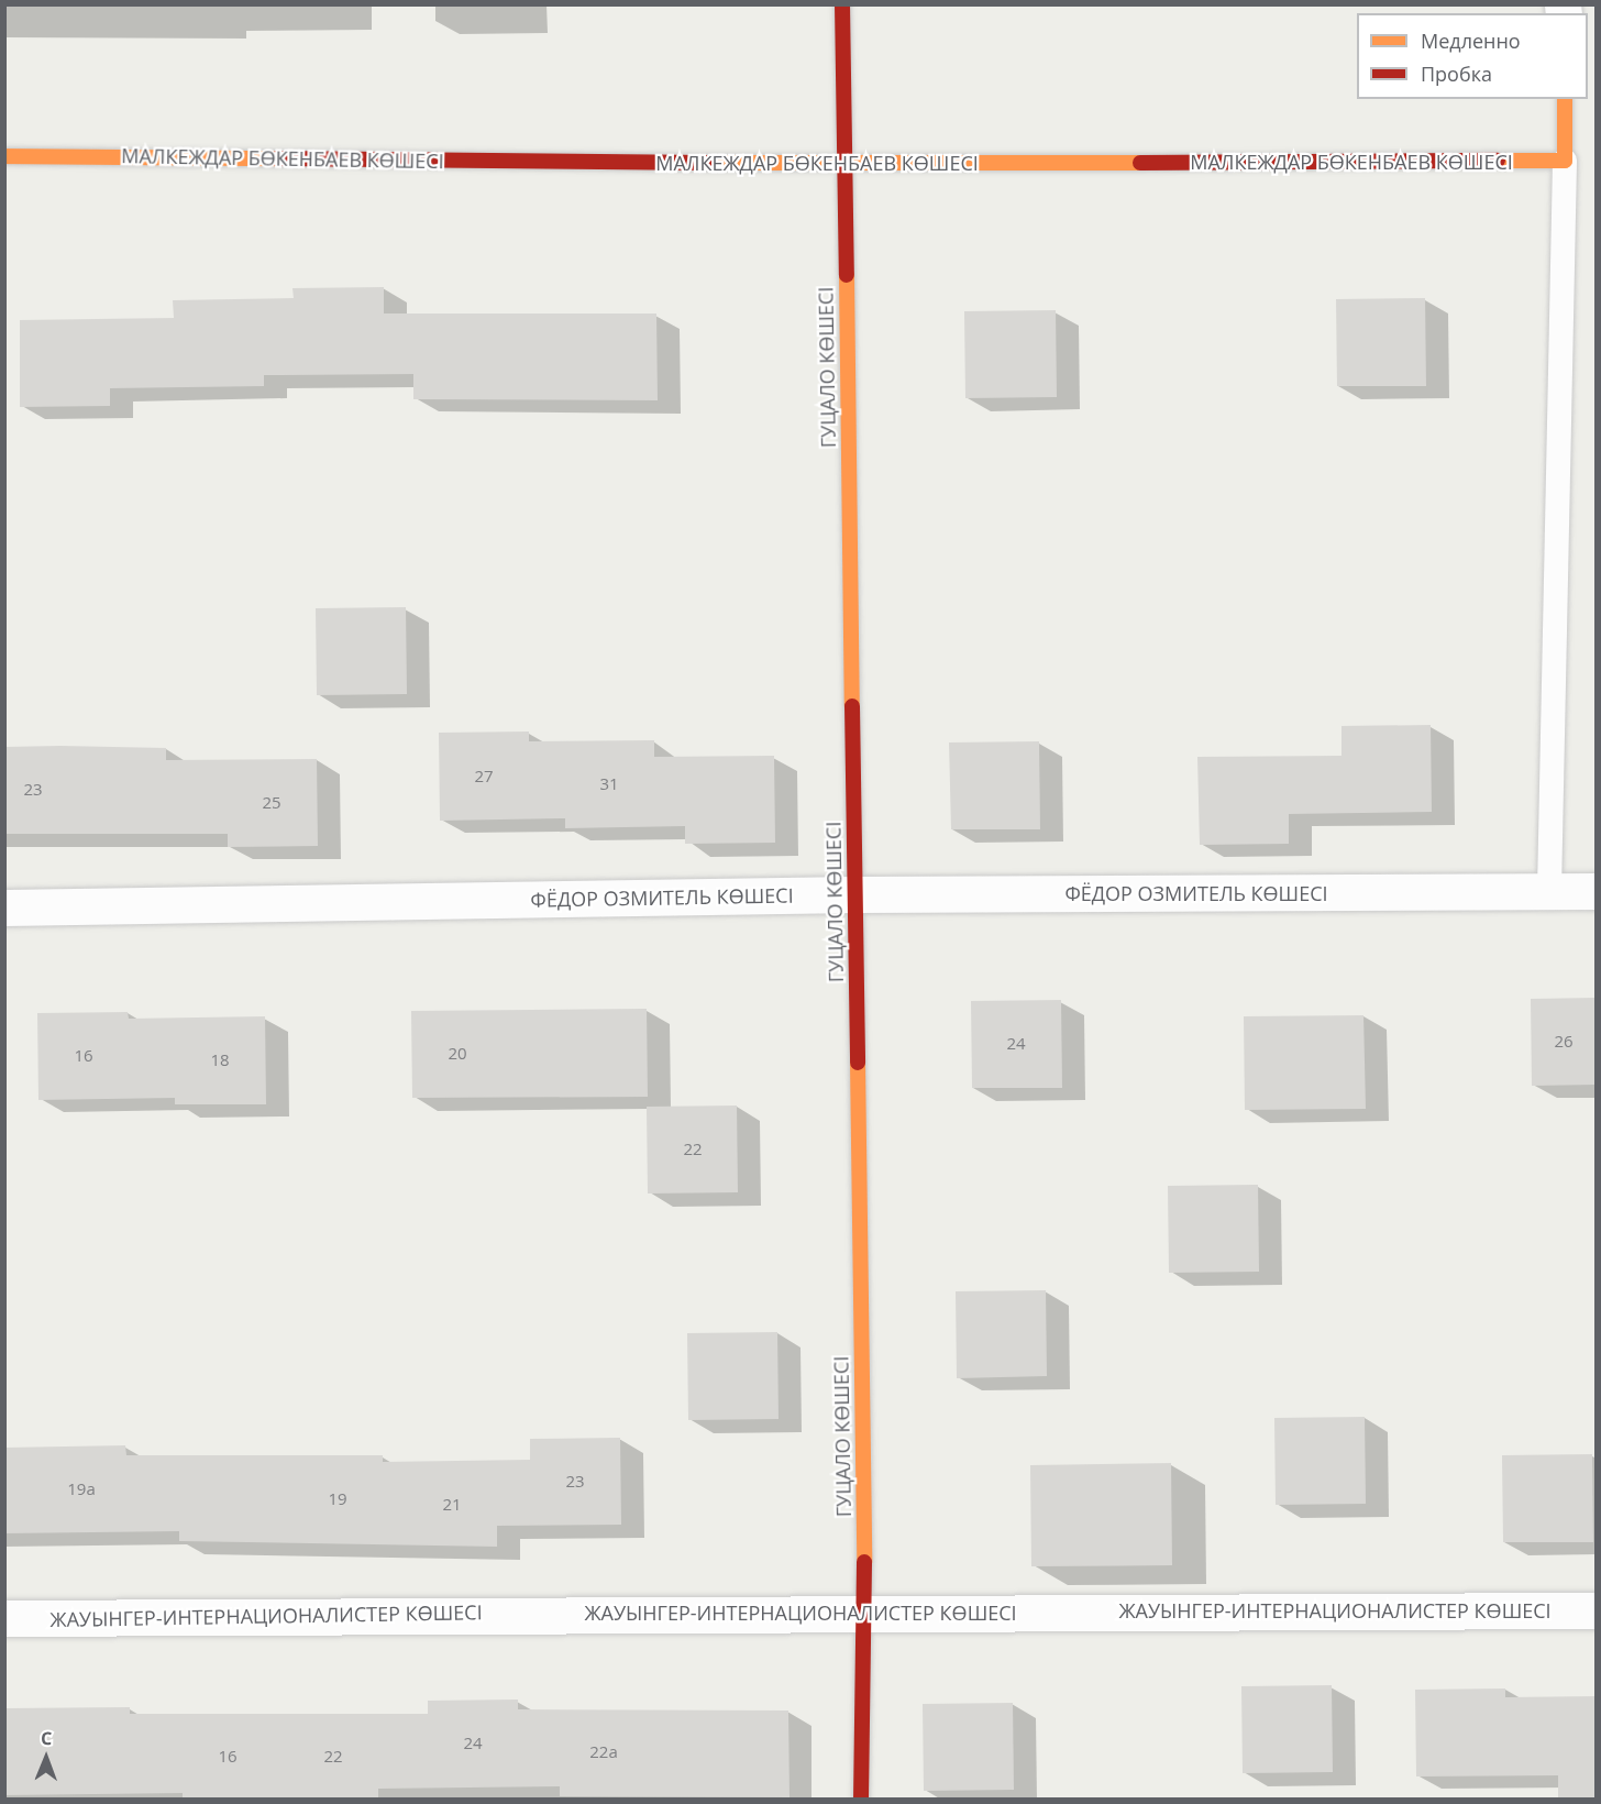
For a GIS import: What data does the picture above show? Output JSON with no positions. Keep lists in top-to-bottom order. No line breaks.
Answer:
{"streets":{"street":["МАЛКЕЖДАР БӨКЕНБАЕВ КӨШЕСІ","ГУЦАЛО КӨШЕСІ","ФЁДОР ОЗМИТЕЛЬ КӨШЕСІ","ЖАУЫНГЕР-ИНТЕРНАЦИОНАЛИСТЕР КӨШЕСІ"]},"crossings":[["МАЛКЕЖДАР БӨКЕНБАЕВ КӨШЕСІ","ГУЦАЛО КӨШЕСІ"],["ГУЦАЛО КӨШЕСІ","ФЁДОР ОЗМИТЕЛЬ КӨШЕСІ"],["ГУЦАЛО КӨШЕСІ","ЖАУЫНГЕР-ИНТЕРНАЦИОНАЛИСТЕР КӨШЕСІ"]],"house_numbers":["27","31","23","25","26","24","20","16","18","22","23","19а","19","21","24","22а","16","22"],"legend":["Медленно","Пробка"],"north":"top"}
